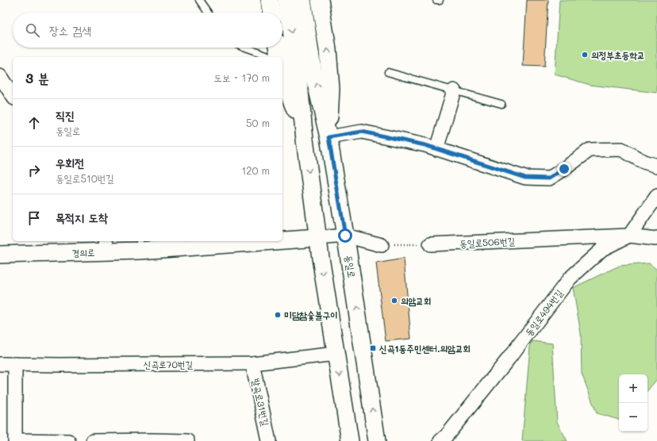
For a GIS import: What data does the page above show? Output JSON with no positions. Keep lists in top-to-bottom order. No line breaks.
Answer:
{"streets":{"street":["동일로506번길","경의로","동일로","동일로494번길","신곡로70번길","발곡로31번길"]},"crossings":[["동일로506번길","동일로494번길"],["신곡로70번길","발곡로31번길"]],"places":{"other":["의정부초등학교","의암교회","미담참숯불구이"],"transit":["신곡1동주민센터.의암교회"]},"page":{"search":"장소 검색","heading":["3 분","도보 · 170 m"],"list":[["직진","동일로","50 m"],["우회전","동일로510번길","120 m"],"목적지 도착"],"map_buttons":["+","−"]}}
